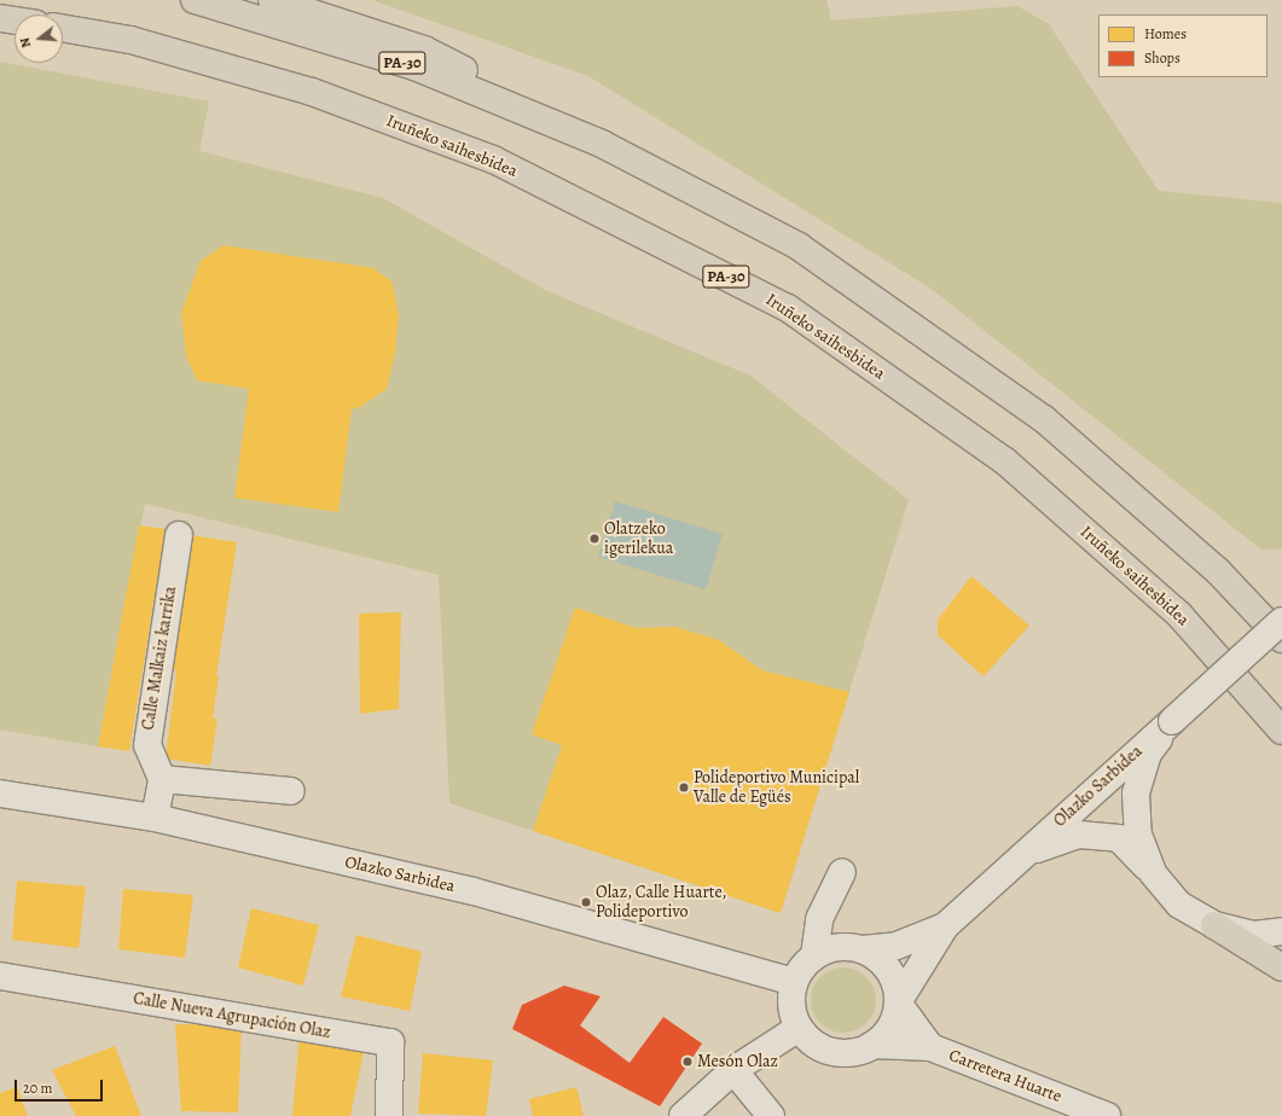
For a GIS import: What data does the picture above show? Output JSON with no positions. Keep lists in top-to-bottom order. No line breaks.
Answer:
{"streets":{"highway":["PA-30","Iruñeko saihesbidea"],"street":["Calle Malkaiz karrika","Olazko Sarbidea","Calle Nueva Agrupación Olaz","Carretera Huarte"]},"crossings":[["Olazko Sarbidea","Carretera Huarte"]],"places":["Olatzeko igerilekua","Polideportivo Municipal Valle de Egüés","Olaz, Calle Huarte, Polideportivo","Mesón Olaz"],"legend":["Homes","Shops"],"scale_bar":"20 m","north":"left"}
